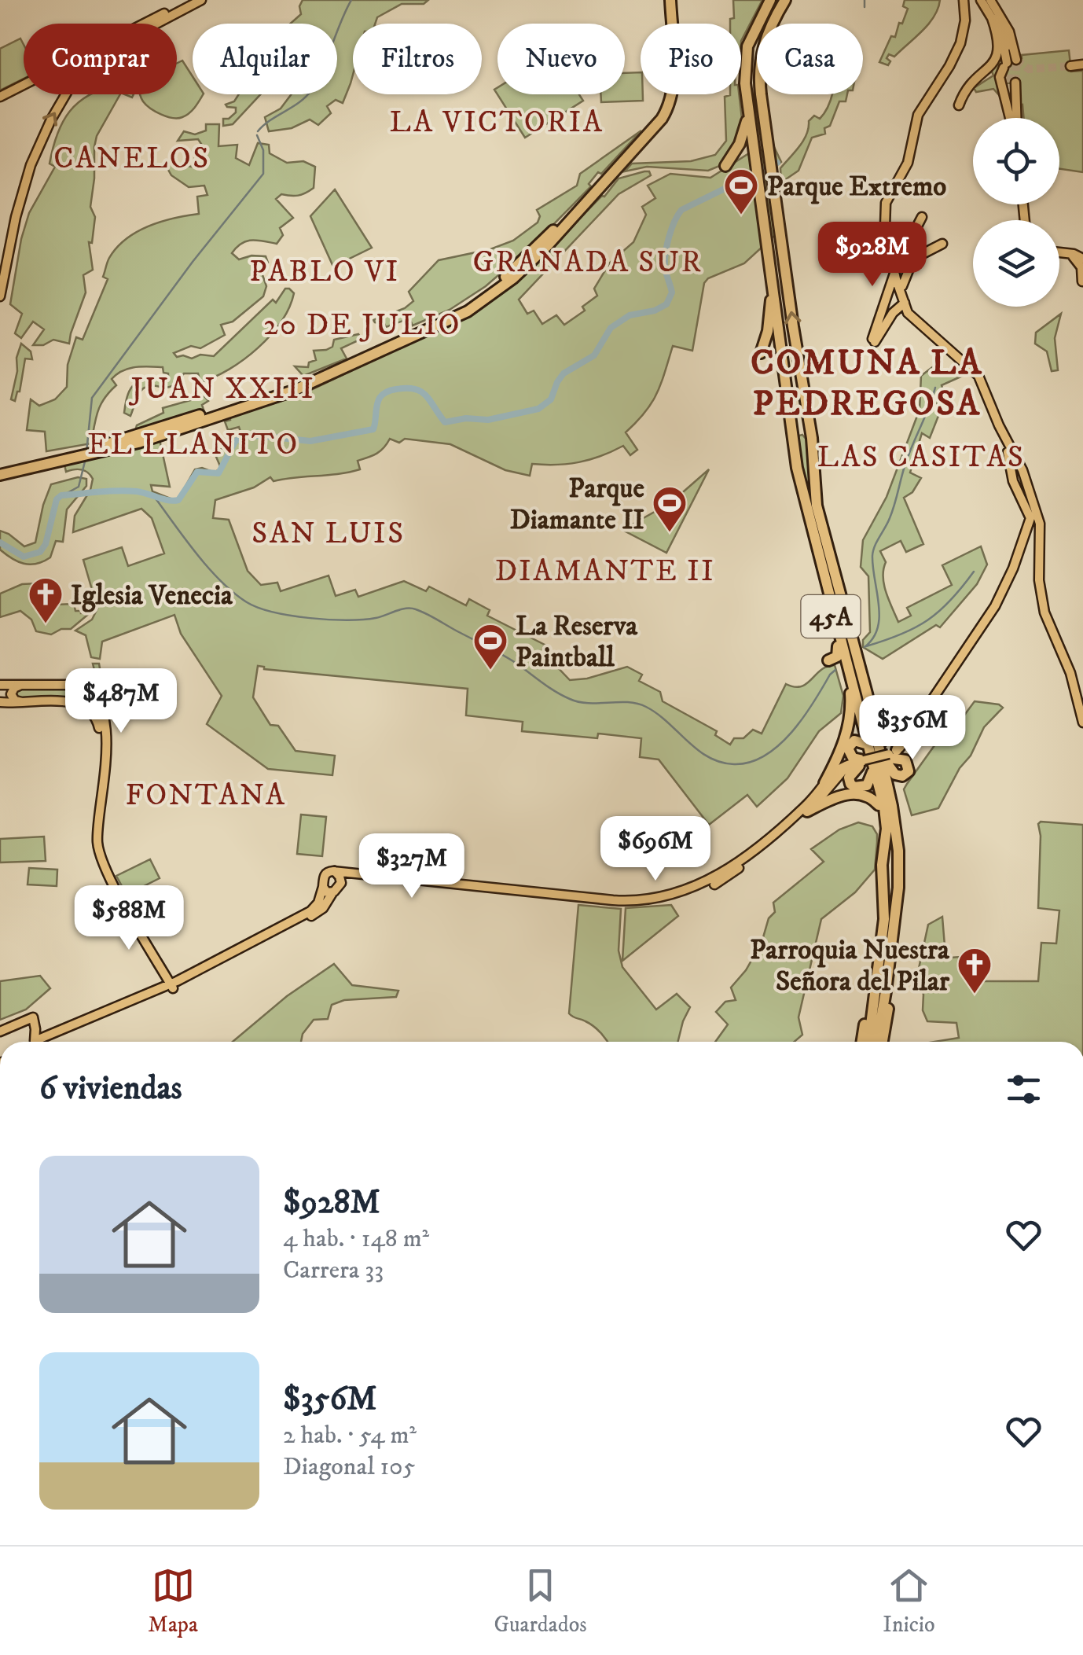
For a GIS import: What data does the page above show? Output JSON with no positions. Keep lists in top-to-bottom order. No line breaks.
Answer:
{"streets":{"highway":["45A"]},"districts":["LA VICTORIA","CANELOS","GRANADA SUR","PABLO VI","20 DE JULIO","COMUNA LA PEDREGOSA","JUAN XXIII","EL LLANITO","LAS CASITAS","SAN LUIS","DIAMANTE II","FONTANA"],"places":{"sports":["Parque Extremo","Parque Diamante II","La Reserva Paintball"],"church":["Iglesia Venecia","Parroquia Nuestra Señora del Pilar"]},"page":{"chip":["Comprar","Alquilar","Filtros","Nuevo","Piso","Casa"],"price":["$928M","$487M","$356M","$696M","$327M","$588M"],"heading":"6 viviendas","list":[{"name":"$928M","note":"4 hab. · 148 m² · Carrera 33"},{"name":"$356M","note":"2 hab. · 54 m² · Diagonal 105"}],"tabs":["Mapa","Guardados","Inicio"]}}
